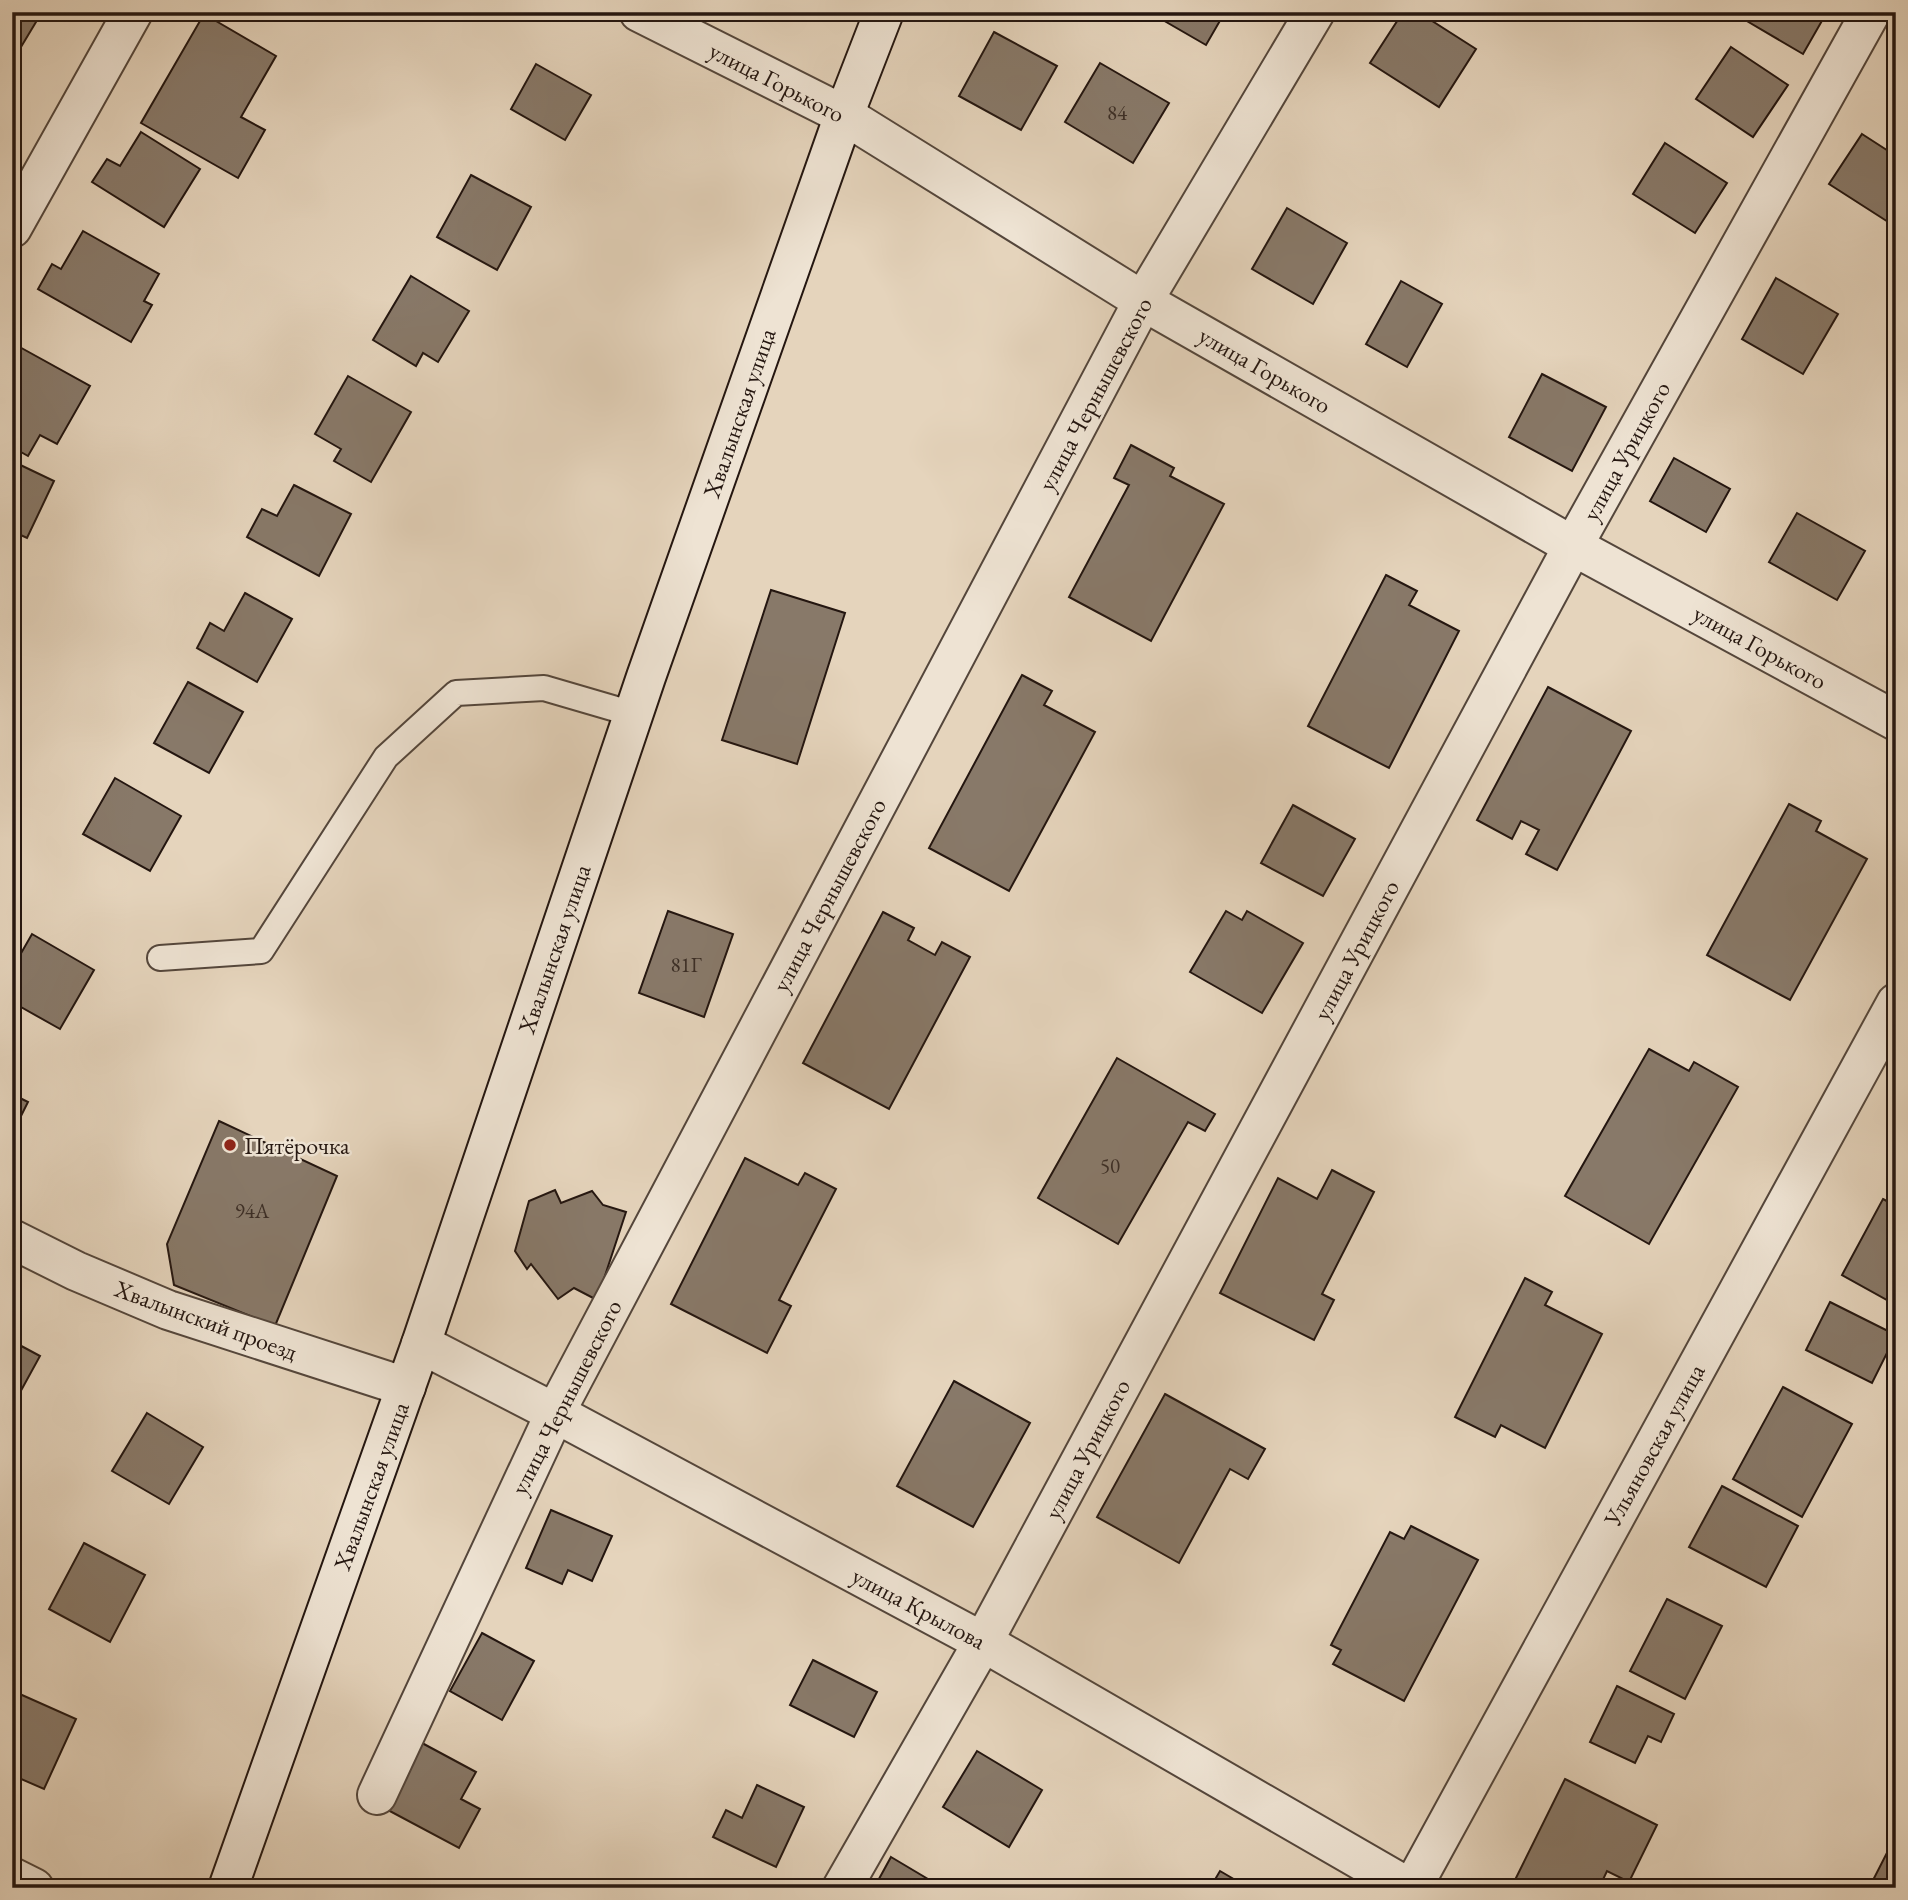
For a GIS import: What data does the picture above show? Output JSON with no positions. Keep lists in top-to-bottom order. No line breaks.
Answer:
{"streets":{"street":["улица Горького","улица Чернышевского","Хвалынская улица","улица Урицкого","Хвалынский проезд","Ульяновская улица","улица Крылова"]},"crossings":[["улица Горького","улица Чернышевского"],["улица Горького","Хвалынская улица"],["улица Горького","улица Урицкого"],["улица Чернышевского","улица Крылова"],["Хвалынская улица","Хвалынский проезд"],["Хвалынская улица","улица Крылова"],["улица Урицкого","улица Крылова"],["Ульяновская улица","улица Крылова"]],"places":["Пятёрочка"],"house_numbers":["84","81Г","50","94А"]}
